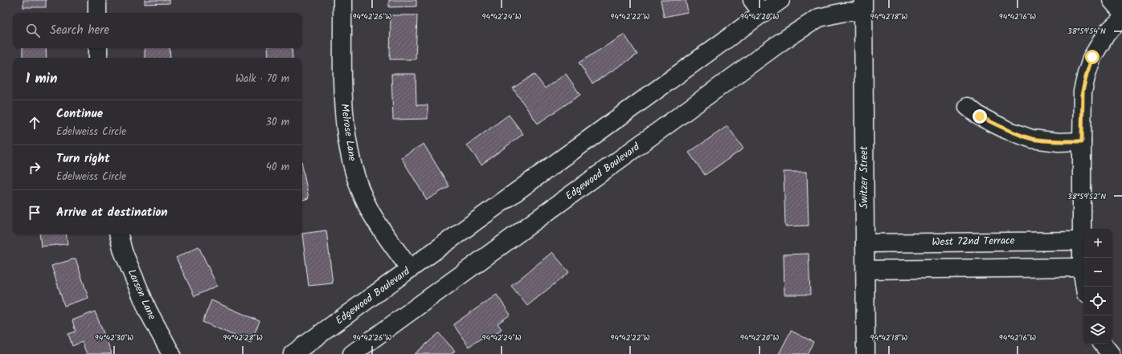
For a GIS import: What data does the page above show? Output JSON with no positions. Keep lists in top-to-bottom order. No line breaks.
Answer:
{"streets":{"street":["Melrose Lane","Edgewood Boulevard","Switzer Street","West 72nd Terrace","Larsen Lane"]},"crossings":[["Melrose Lane","Edgewood Boulevard"],["Edgewood Boulevard","Switzer Street"],["Switzer Street","West 72nd Terrace"]],"page":{"search":"Search here","heading":["1 min","Walk · 70 m"],"list":[["Continue","Edelweiss Circle","30 m"],["Turn right","Edelweiss Circle","40 m"],"Arrive at destination"],"map_buttons":["+","−"]},"coordinates":["94°42'26\"W","94°42'24\"W","94°42'22\"W","94°42'20\"W","94°42'18\"W","94°42'16\"W","38°59'54\"N","38°59'52\"N","94°42'30\"W","94°42'28\"W"]}
